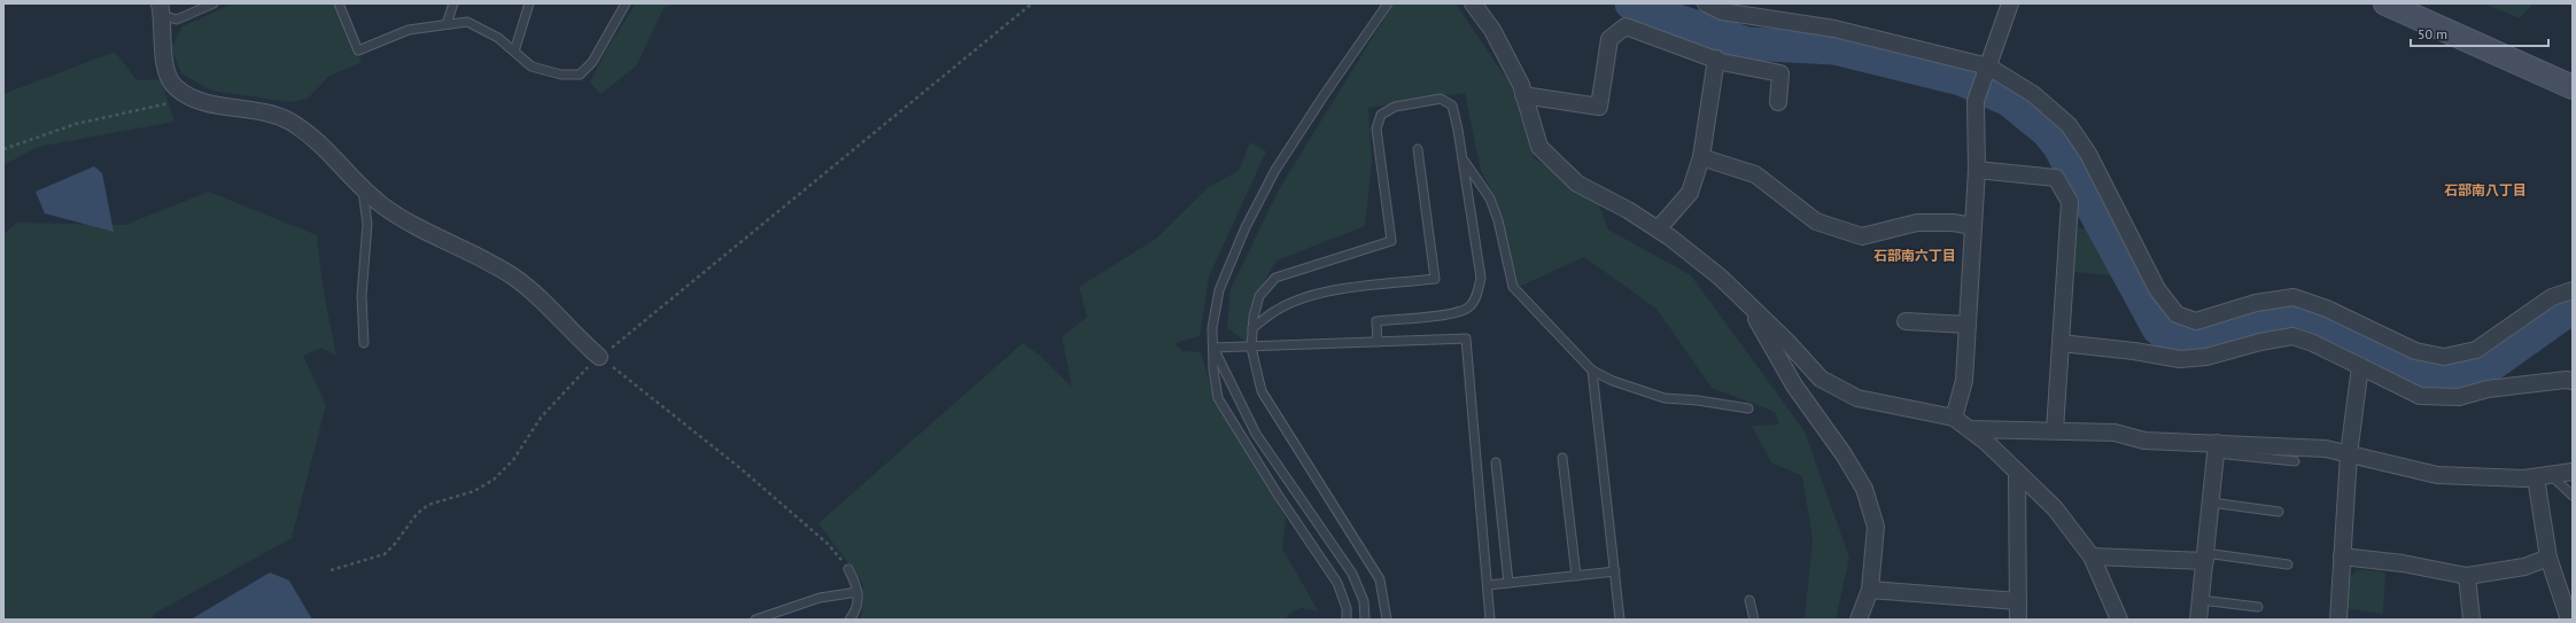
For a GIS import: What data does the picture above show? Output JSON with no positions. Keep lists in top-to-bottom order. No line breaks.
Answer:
{"districts":["石部南八丁目","石部南六丁目"],"scale_bar":"50 m"}
